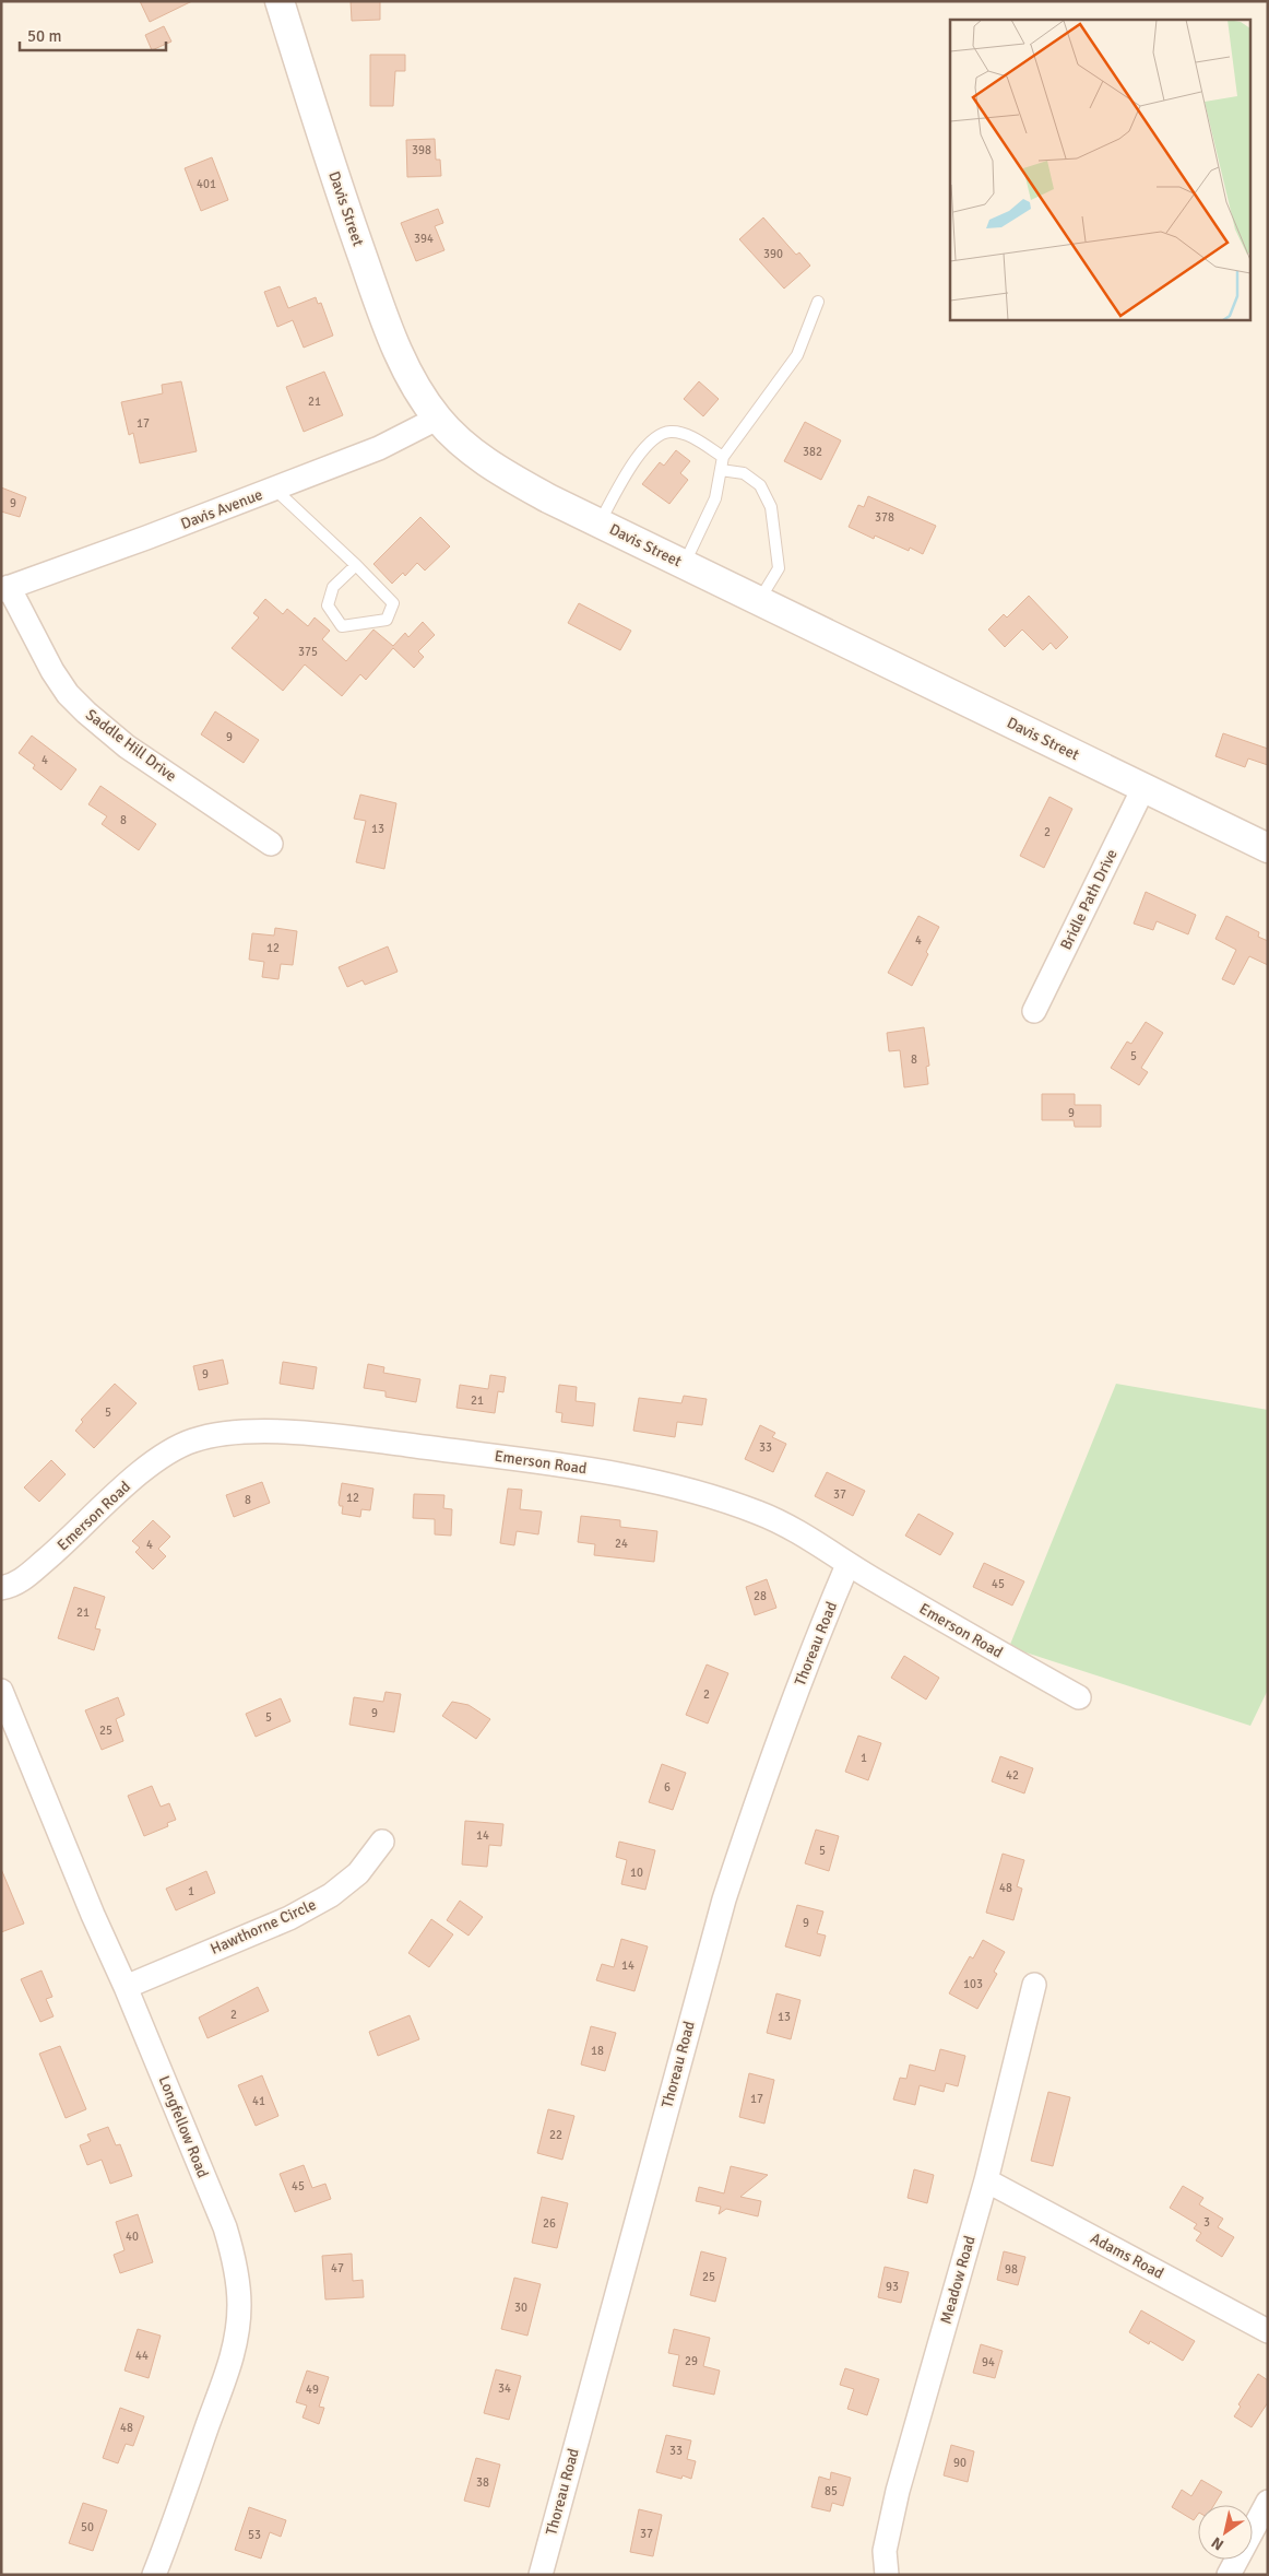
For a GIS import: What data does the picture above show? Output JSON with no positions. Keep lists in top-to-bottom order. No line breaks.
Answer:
{"streets":{"street":["Davis Street","Davis Avenue","Saddle Hill Drive","Bridle Path Drive","Emerson Road","Thoreau Road","Hawthorne Circle","Longfellow Road","Adams Road","Meadow Road"]},"crossings":[["Davis Street","Davis Avenue"],["Davis Street","Bridle Path Drive"],["Davis Avenue","Saddle Hill Drive"],["Emerson Road","Thoreau Road"],["Hawthorne Circle","Longfellow Road"],["Adams Road","Meadow Road"]],"house_numbers":["398","401","394","390","21","17","382","9","378","375","9","4","8","13","2","4","12","5","8","9","9","21","5","33","37","12","8","24","4","45","28","21","2","9","5","25","1","42","6","14","5","10","48","1","9","14","103","2","13","18","17","41","22","45","3","26","40","47","98","25","93","30","44","29","94","34","49","48","33","90","38","85","50","37","53"],"scale_bar":"50 m","north":"bottom left"}
